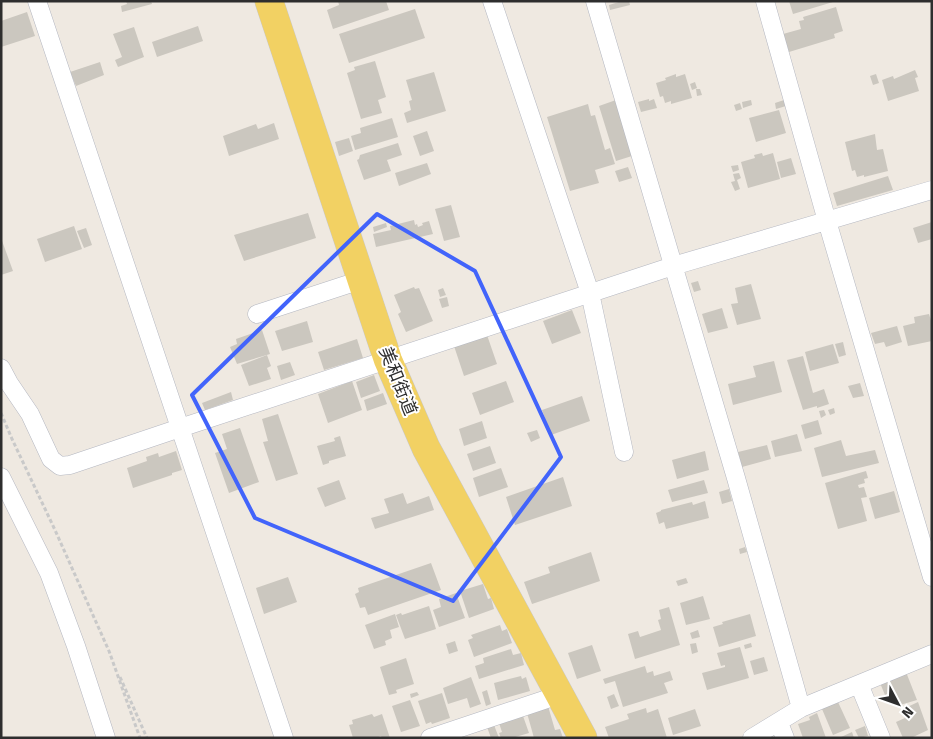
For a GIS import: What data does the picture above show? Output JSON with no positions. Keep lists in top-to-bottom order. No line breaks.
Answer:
{"streets":{"main road":["美和街道"]},"north":"bottom right"}
